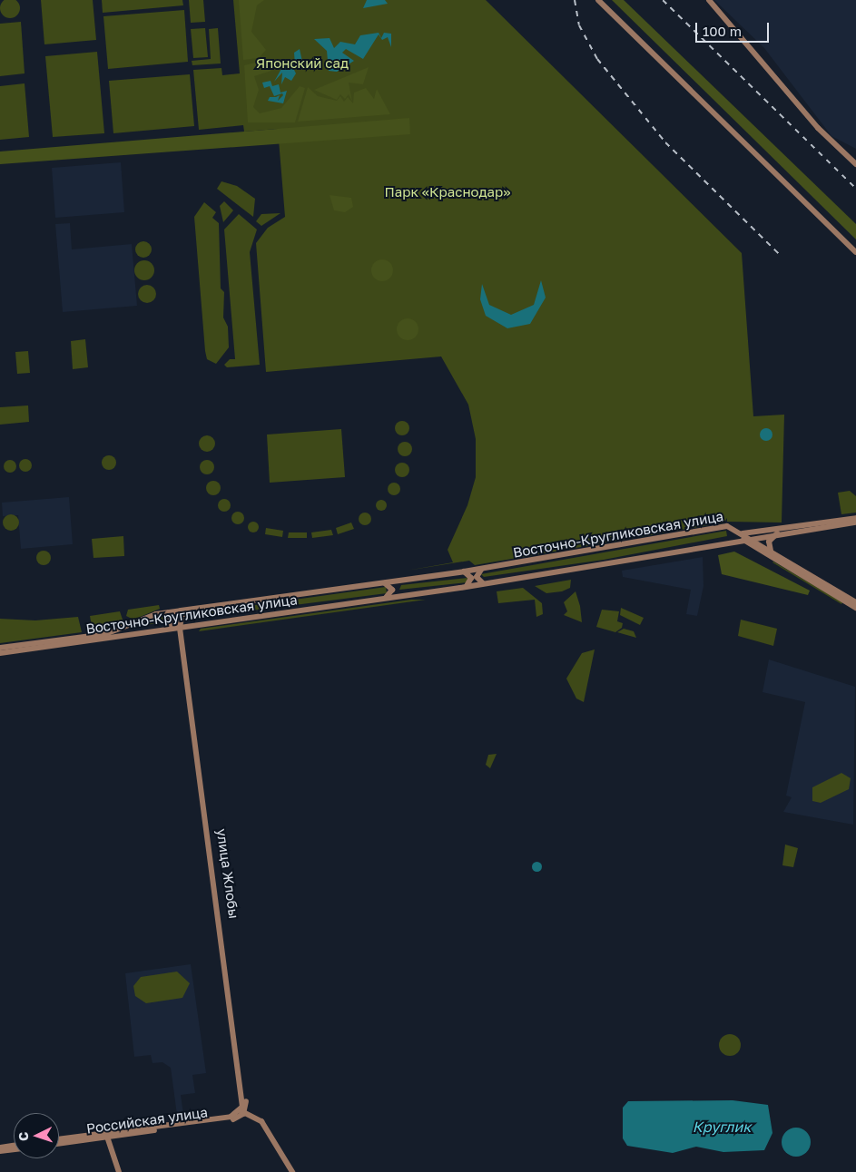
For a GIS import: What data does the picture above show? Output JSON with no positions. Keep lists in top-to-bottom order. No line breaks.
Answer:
{"streets":{"main road":["Восточно-Кругликовская улица","улица Жлобы","Российская улица"]},"crossings":[["Восточно-Кругликовская улица","улица Жлобы"],["улица Жлобы","Российская улица"]],"water":["Круглик"],"parks":["Японский сад","Парк «Краснодар»"],"scale_bar":"100 m","north":"left"}
